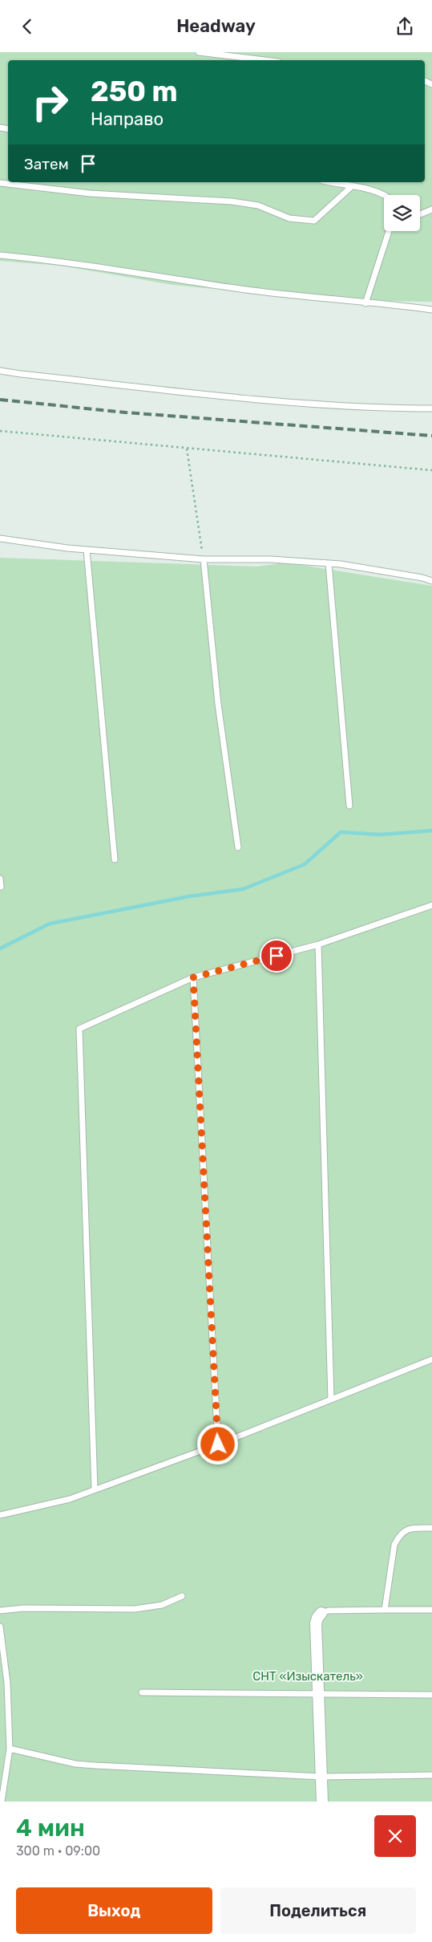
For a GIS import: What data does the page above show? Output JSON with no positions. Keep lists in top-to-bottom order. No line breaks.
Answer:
{"parks":["СНТ «Изыскатель»"],"page":{"header":"Headway","turn":["250 m","Направо"],"then":"Затем","heading":["4 мин","300 m · 09:00"],"buttons":["Выход","Поделиться"]}}
